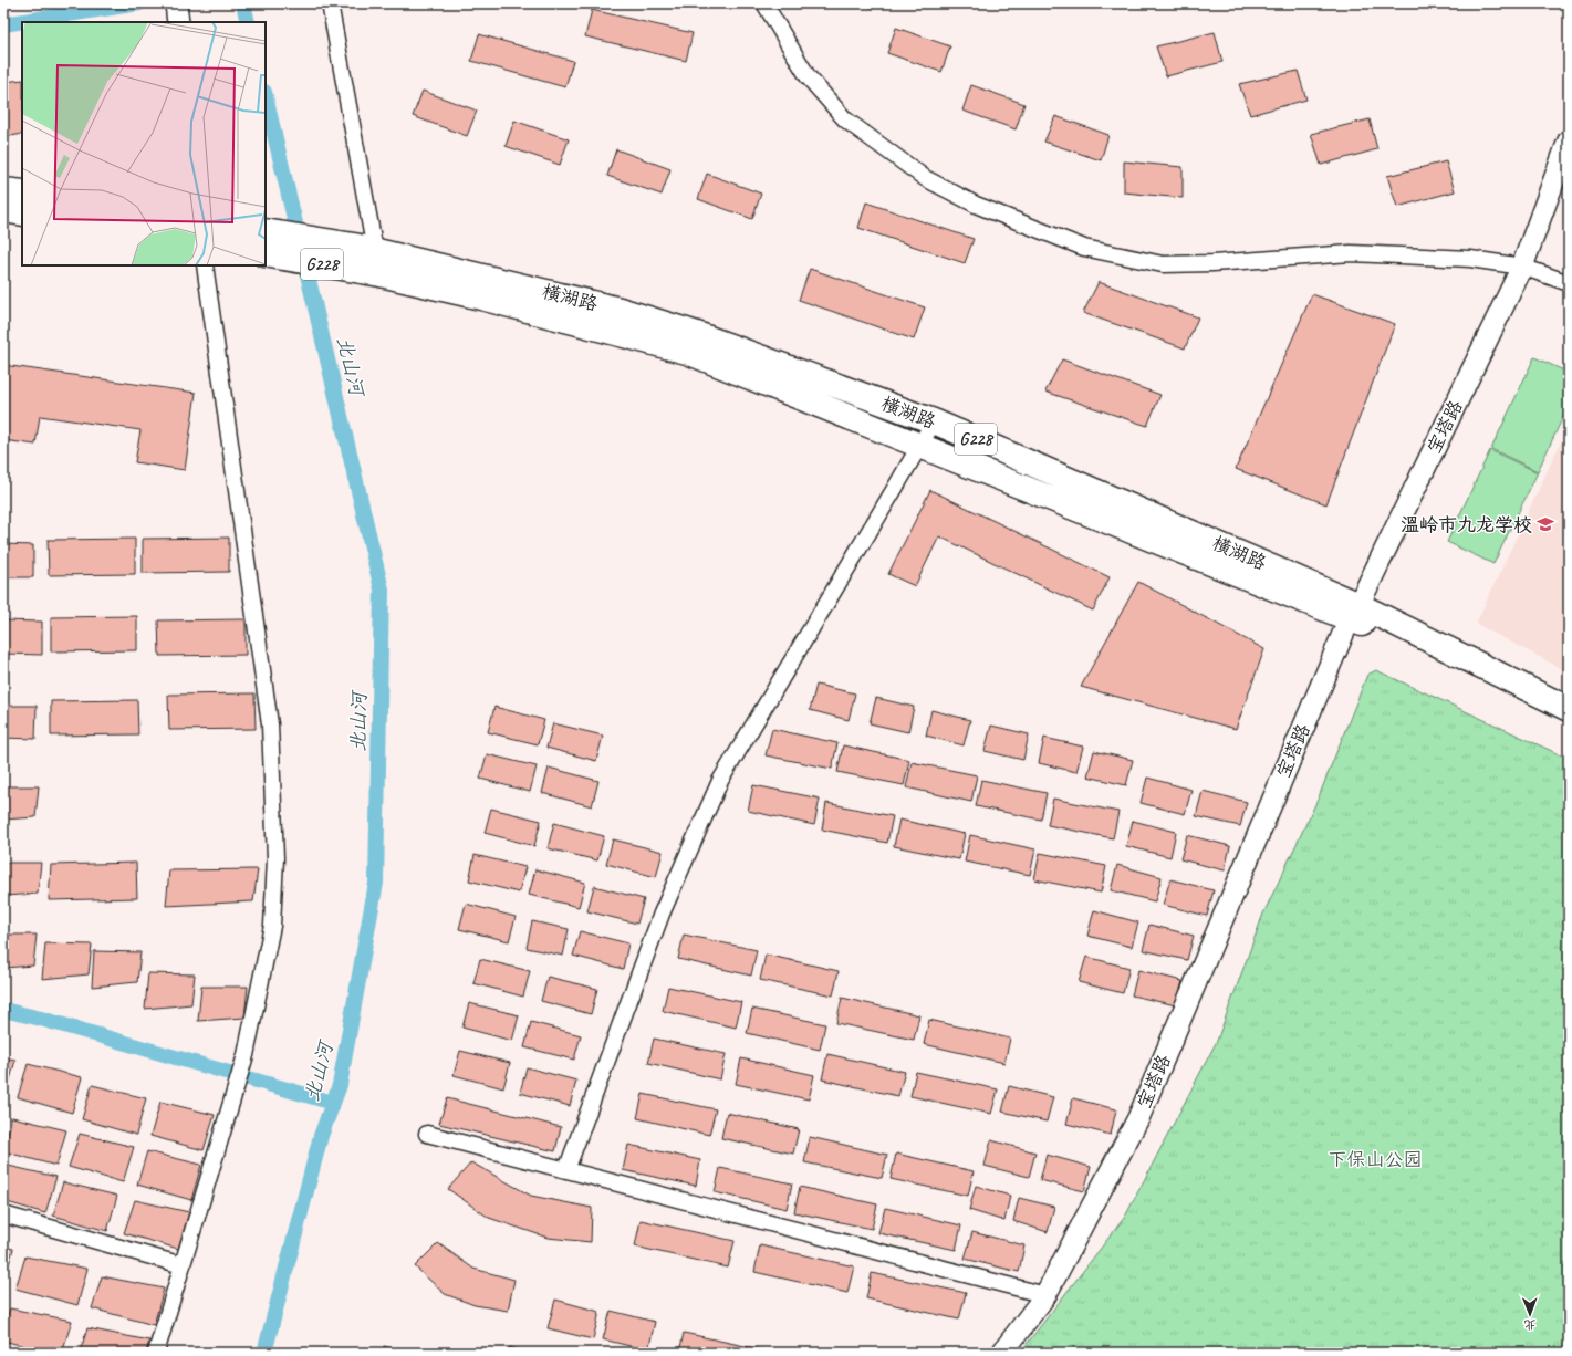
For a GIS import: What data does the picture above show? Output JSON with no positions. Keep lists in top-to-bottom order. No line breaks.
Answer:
{"streets":{"highway":["G228","横湖路"],"street":["宝塔路"]},"crossings":[["横湖路","宝塔路"]],"water":["北山河"],"parks":["下保山公园"],"places":{"school or university":["温岭市九龙学校"]},"north":"bottom"}
